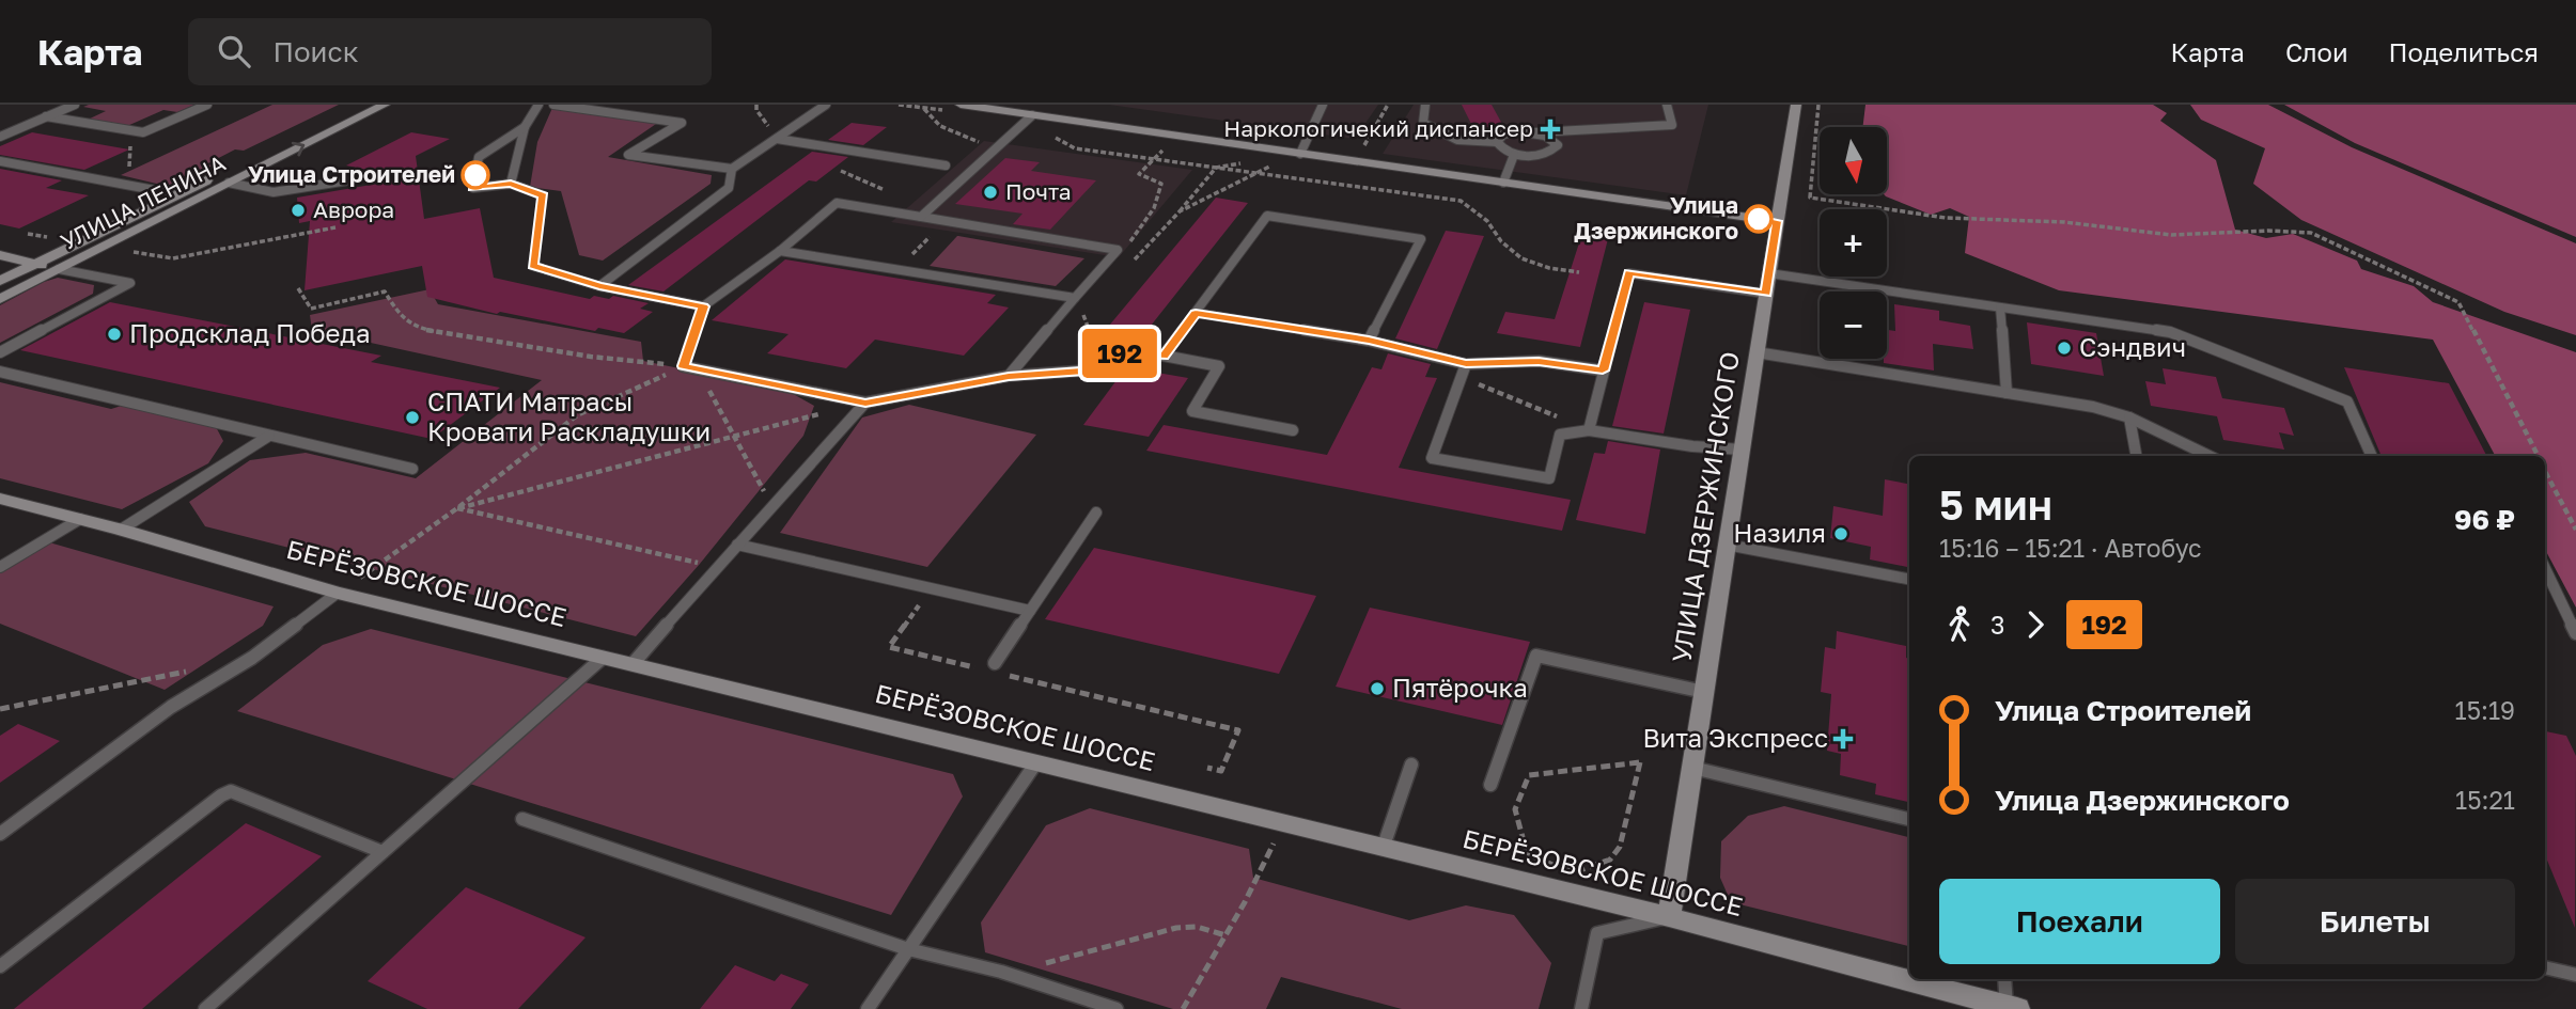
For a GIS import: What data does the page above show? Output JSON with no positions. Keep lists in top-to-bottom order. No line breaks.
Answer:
{"streets":{"main road":["УЛИЦА ЛЕНИНА","УЛИЦА ДЗЕРЖИНСКОГО","БЕРЁЗОВСКОЕ ШОССЕ"]},"crossings":[["УЛИЦА ДЗЕРЖИНСКОГО","БЕРЁЗОВСКОЕ ШОССЕ"]],"places":{"health":["Наркологичекий диспансер","Вита Экспресс"],"other":["Улица Строителей","Почта","Аврора","Улица Дзержинского","Продсклад Победа","Сэндвич","СПАТИ Матрасы Кровати Раскладушки","Назиля","Пятёрочка"]},"lines":["bus line 192"],"north":"bottom","page":{"header":"Карта","search":"Поиск","nav":["Карта","Слои","Поделиться"],"on_map":"192","map_buttons":["+","−"],"heading":["5 мин","15:16 – 15:21 · Автобус","96 ₽"],"legs":["3","192"],"list":[{"name":"Улица Строителей","value":"15:19"},{"name":"Улица Дзержинского","value":"15:21"}],"buttons":["Поехали","Билеты"]}}
